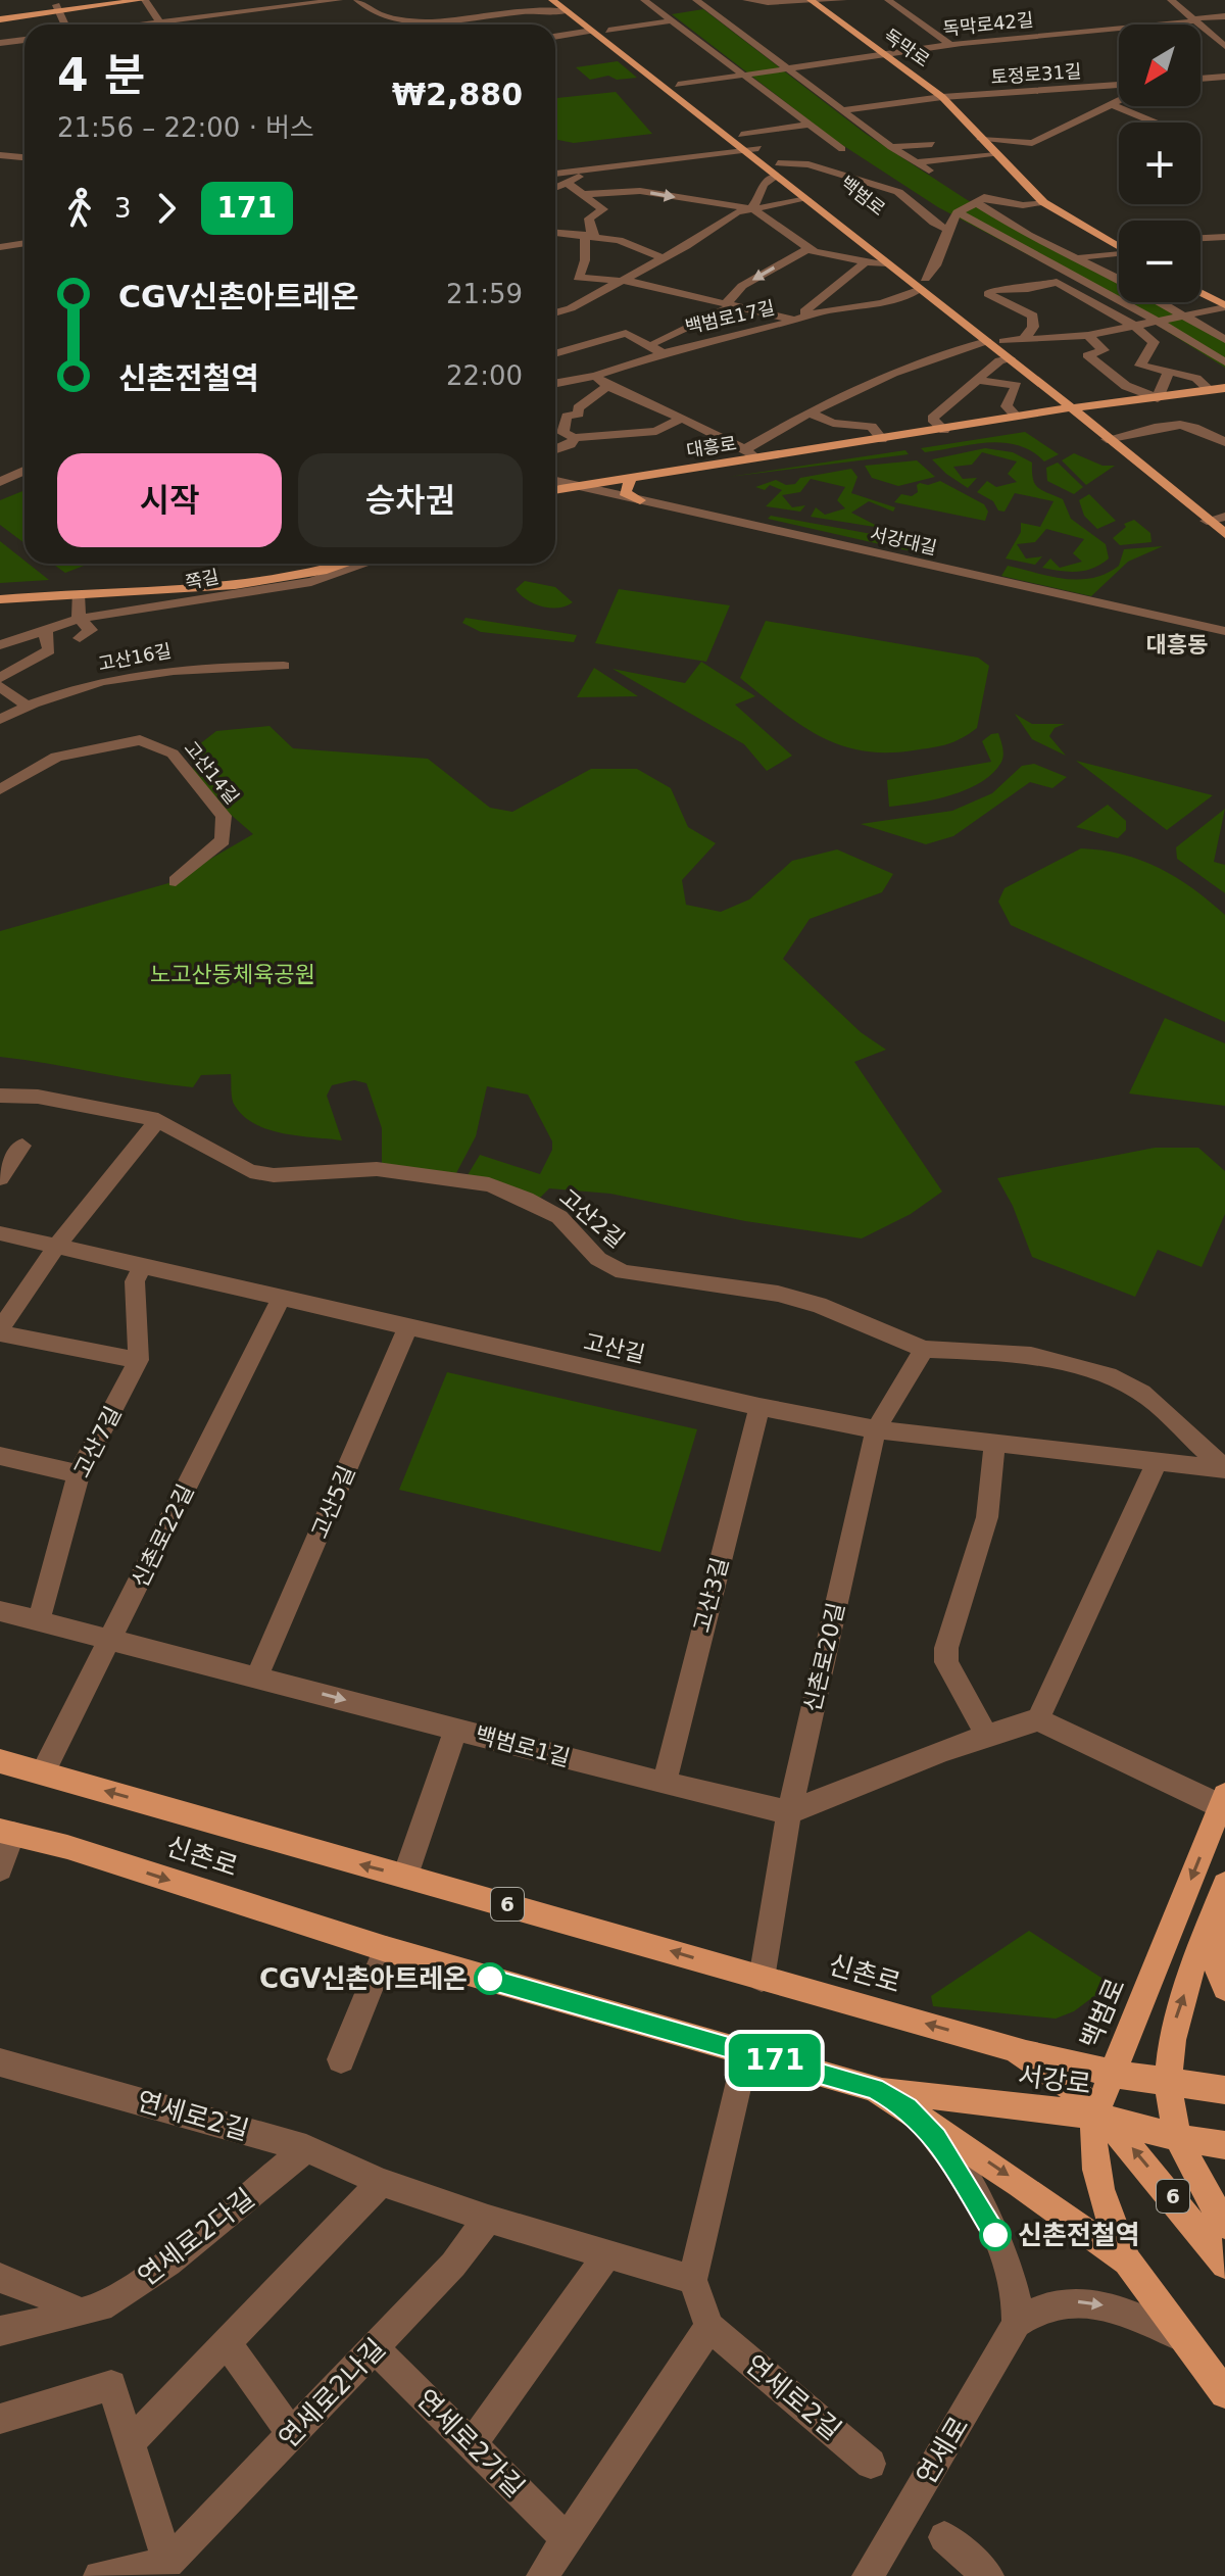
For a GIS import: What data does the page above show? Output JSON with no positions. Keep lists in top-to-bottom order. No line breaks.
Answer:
{"streets":{"main road":["독막로","백범로","대흥로","신촌로","6","서강로"],"street":["독막로42길","토정로31길","백범로17길","서강대길","쪽길","고산16길","고산14길","고산2길","고산길","고산7길","고산5길","신촌로22길","고산3길","신촌로20길","백범로1길","연세로2길","연세로2다길","연세로2나길","연세로2가길","연세로"]},"crossings":[["독막로42길","독막로"],["독막로42길","백범로"],["독막로","토정로31길"],["백범로","백범로17길"],["백범로","대흥로"],["백범로","신촌로"],["백범로","서강로"],["대흥로","서강대길"],["고산2길","고산길"],["고산2길","신촌로20길"],["고산길","고산5길"],["고산길","신촌로22길"],["고산길","고산3길"],["고산길","신촌로20길"],["고산7길","백범로1길"],["고산5길","백범로1길"],["신촌로22길","백범로1길"],["신촌로22길","신촌로"],["고산3길","백범로1길"],["신촌로20길","백범로1길"],["신촌로20길","신촌로"],["신촌로","서강로"],["연세로2길","연세로2다길"],["연세로2길","연세로2나길"],["연세로2나길","연세로2가길"]],"districts":["대흥동"],"parks":["노고산동체육공원"],"places":["CGV신촌아트레온","신촌전철역"],"lines":["bus line 171"],"north":"bottom left","page":{"on_map":"171","map_buttons":["+","−"],"heading":["4 분","21:56 – 22:00 · 버스","₩2,880"],"legs":["3","171"],"list":[{"name":"CGV신촌아트레온","value":"21:59"},{"name":"신촌전철역","value":"22:00"}],"buttons":["시작","승차권"]}}
